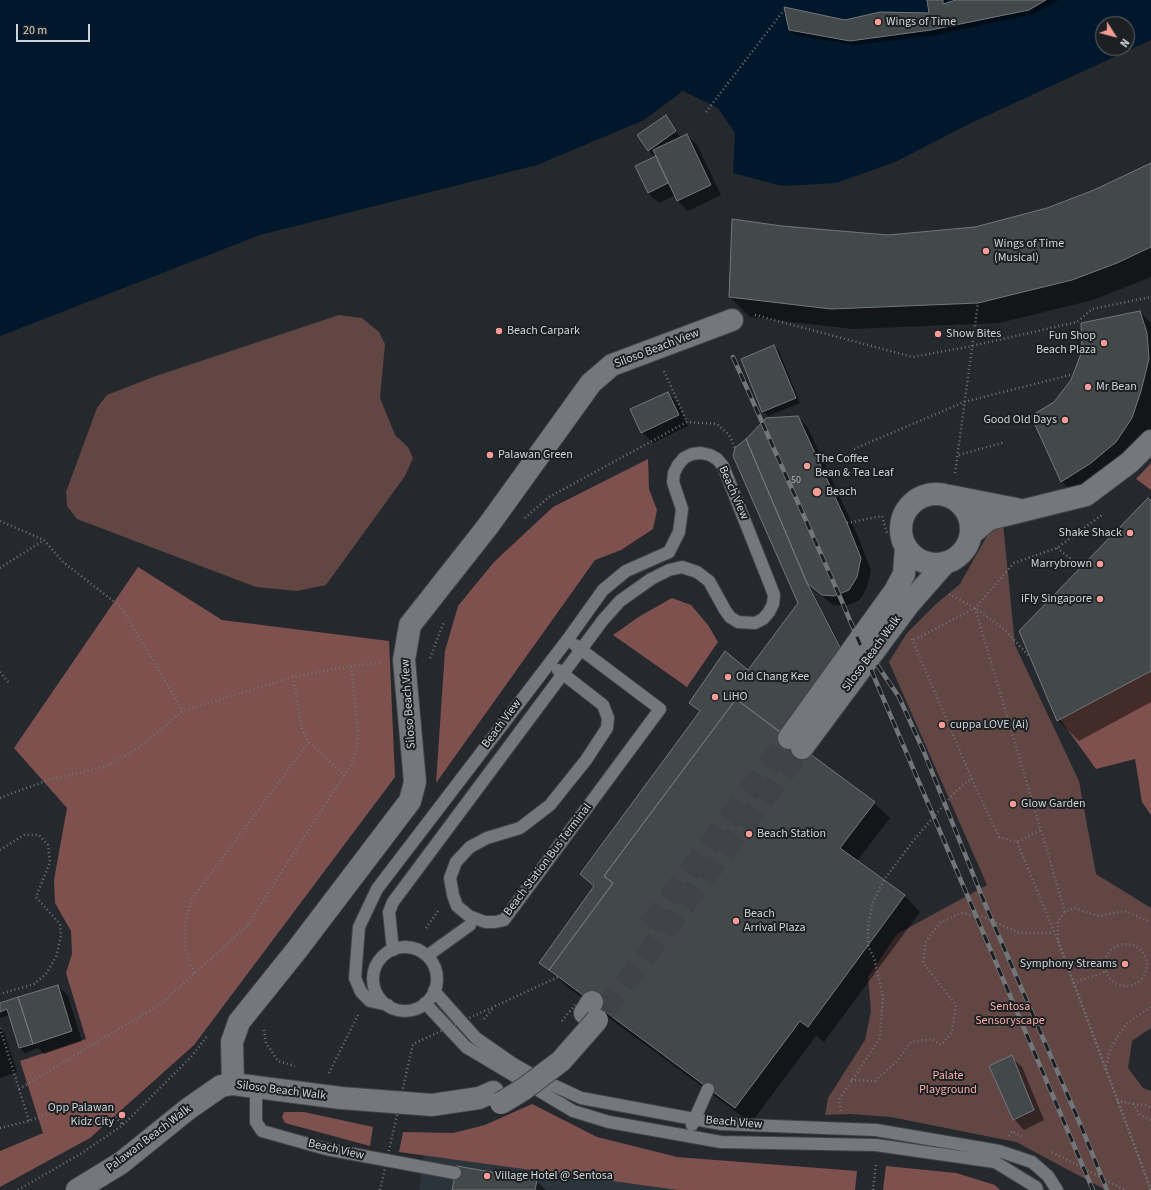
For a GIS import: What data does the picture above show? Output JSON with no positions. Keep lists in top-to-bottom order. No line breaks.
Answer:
{"streets":{"street":["Siloso Beach View","Siloso Beach Walk","Palawan Beach Walk"],"lane":["Beach View","Beach Station Bus Terminal"]},"crossings":[["Siloso Beach View","Siloso Beach Walk"],["Siloso Beach View","Palawan Beach Walk"],["Beach View","Siloso Beach Walk"],["Beach View","Beach Station Bus Terminal"],["Siloso Beach Walk","Palawan Beach Walk"]],"parks":["Sentosa Sensoryscape","Palate Playground"],"places":["Wings of Time","Wings of Time (Musical)","Beach Carpark","Show Bites","Fun Shop Beach Plaza","Mr Bean","Good Old Days","Palawan Green","The Coffee Bean & Tea Leaf","Beach","Shake Shack","Marrybrown","iFly Singapore","Old Chang Kee","LiHO","cuppa LOVE (Ai)","Glow Garden","Beach Station","Beach Arrival Plaza","Symphony Streams","Opp Palawan Kidz City","Village Hotel @ Sentosa"],"house_numbers":["50"],"scale_bar":"20 m","north":"bottom right"}
